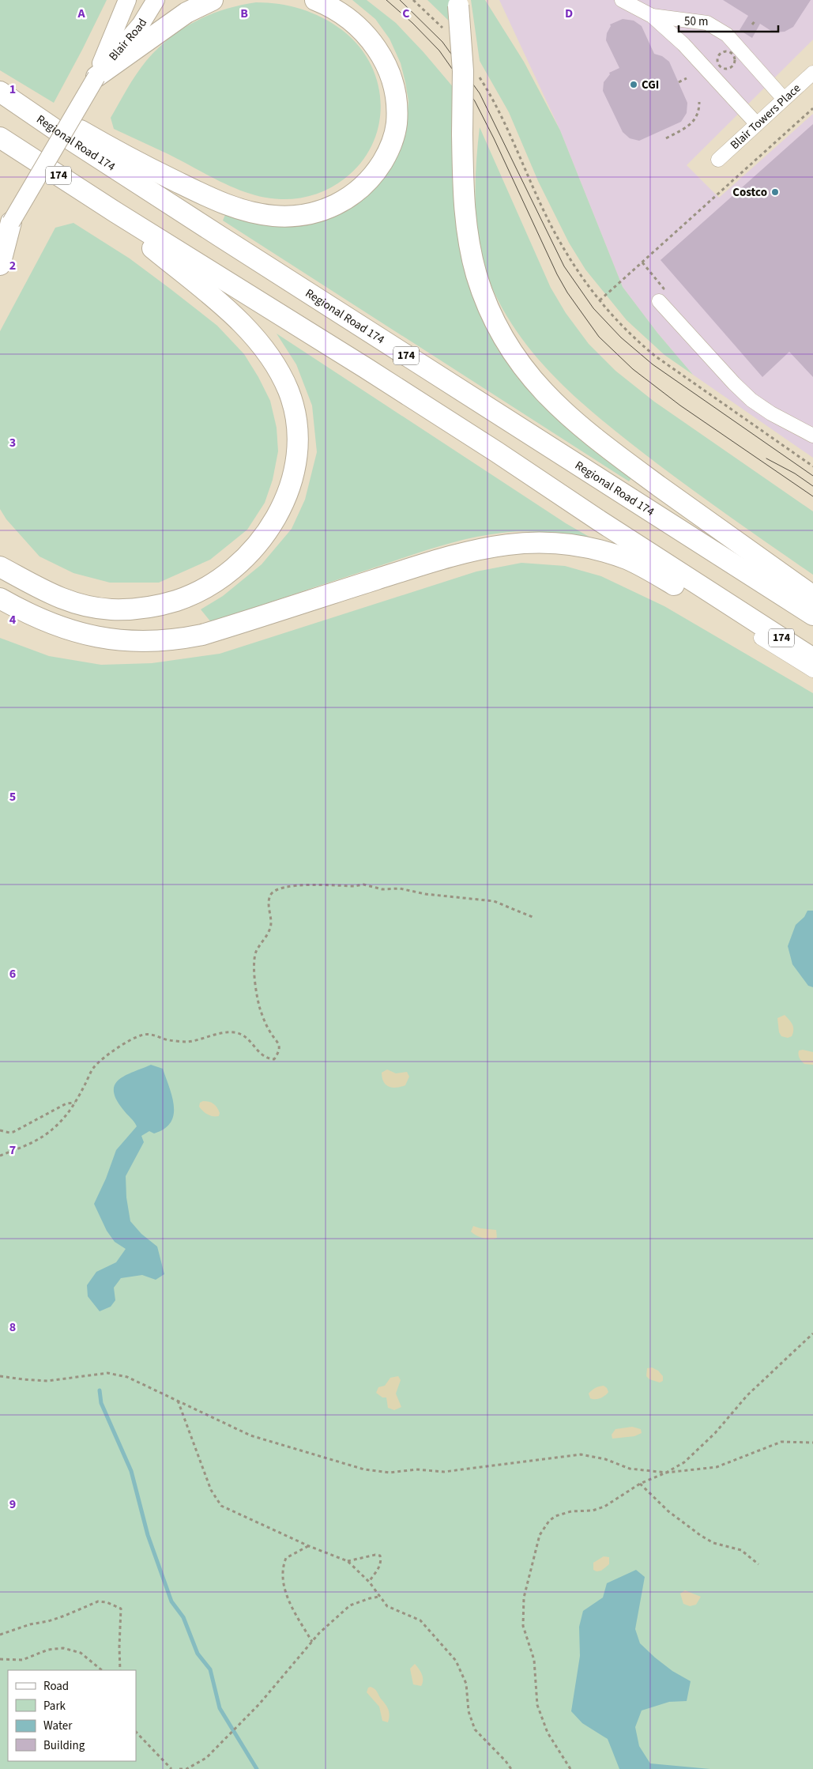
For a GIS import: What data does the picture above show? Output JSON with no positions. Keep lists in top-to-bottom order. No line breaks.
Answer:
{"streets":{"highway":["Regional Road 174","174"],"main road":["Blair Road"],"street":["Blair Towers Place"]},"places":["CGI","Costco"],"legend":["Road","Park","Water","Building"],"scale_bar":"50 m","grid":{"columns":["A","B","C","D"],"rows":["1","2","3","4","5","6","7","8","9"]}}
